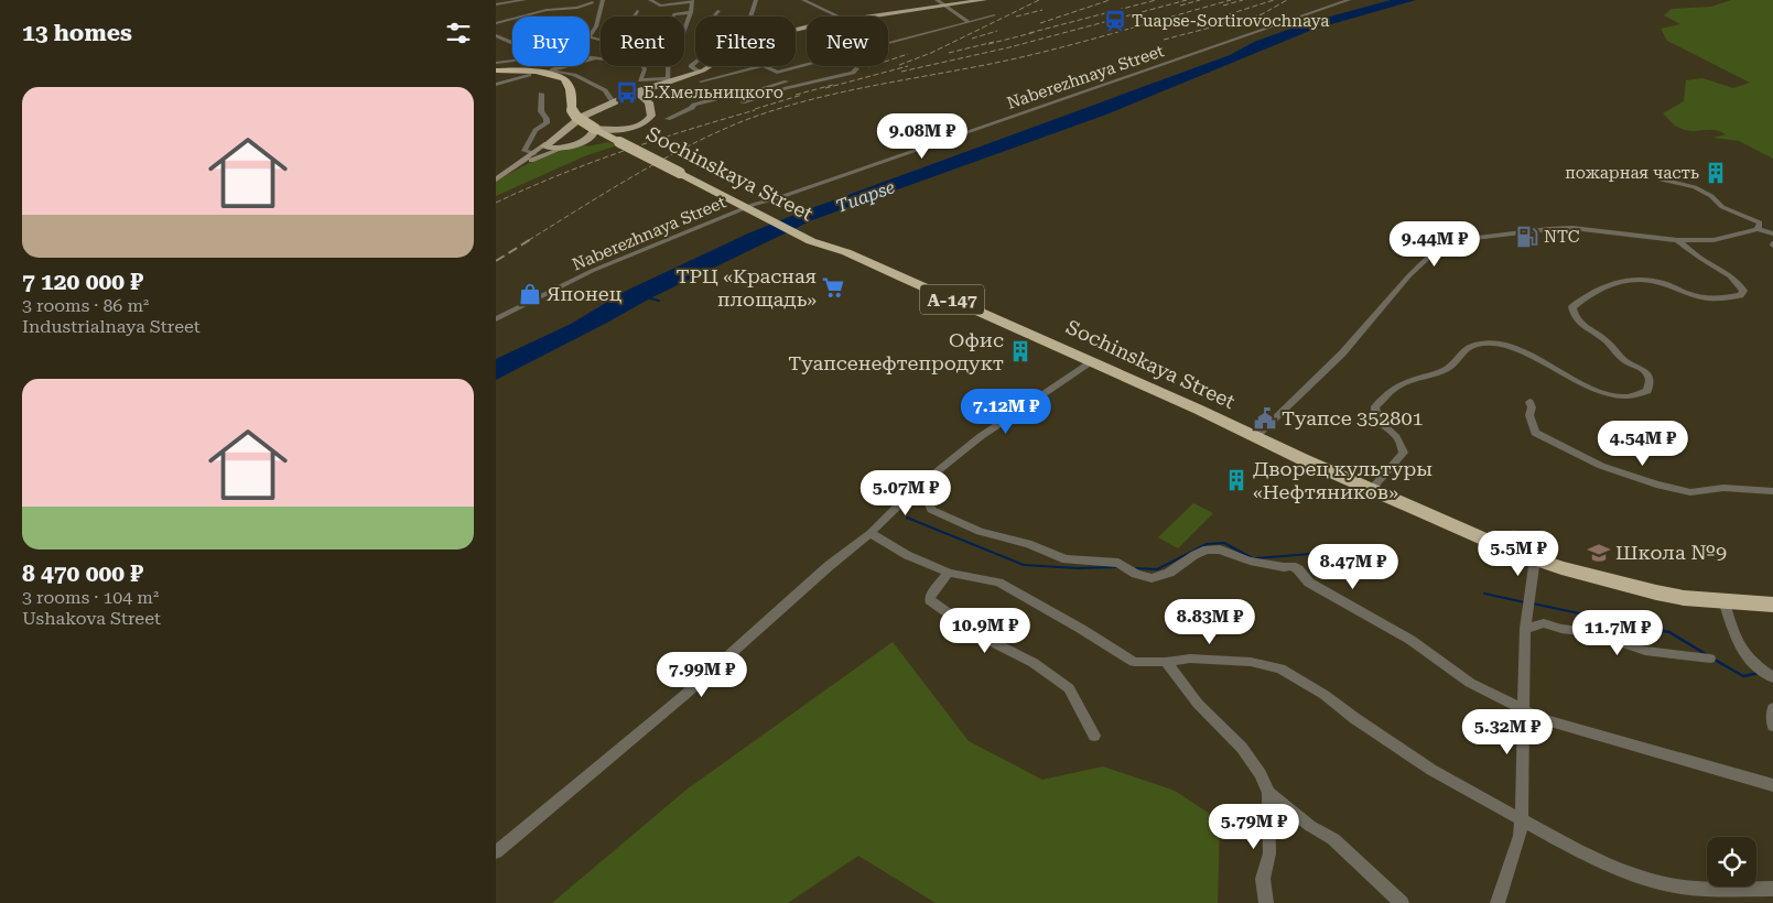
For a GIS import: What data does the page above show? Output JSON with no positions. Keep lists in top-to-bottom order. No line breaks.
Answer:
{"streets":{"highway":["Sochinskaya Street","А-147"],"street":["Naberezhnaya Street"]},"crossings":[["Naberezhnaya Street","Sochinskaya Street"],["Sochinskaya Street","А-147"]],"water":["Tuapse"],"places":{"station":["Tuapse-Sortirovochnaya"],"bus stop":["Б.Хмельницкого"],"building":["пожарная часть","Офис Туапсенефтепродукт","Дворец культуры «Нефтяников»"],"fuel station":["NTC"],"supermarket":["ТРЦ «Красная площадь»"],"shop":["Японец"],"public building":["Туапсе 352801"],"school or university":["Школа №9"]},"page":{"heading":"13 homes","chip":["Buy","Rent","Filters","New"],"list":[{"name":"7 120 000 ₽","note":"3 rooms · 86 m² · Industrialnaya Street"},{"name":"8 470 000 ₽","note":"3 rooms · 104 m² · Ushakova Street"}],"price":["9.08M ₽","9.44M ₽","7.12M ₽","4.54M ₽","5.07M ₽","5.5M ₽","8.47M ₽","8.83M ₽","10.9M ₽","11.7M ₽","7.99M ₽","5.32M ₽","5.79M ₽"]}}
